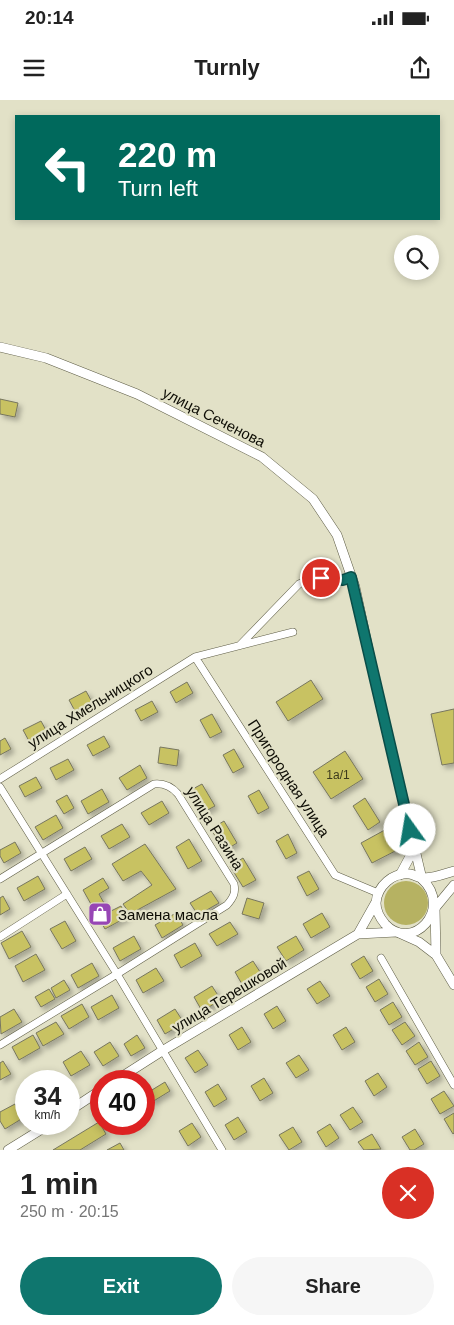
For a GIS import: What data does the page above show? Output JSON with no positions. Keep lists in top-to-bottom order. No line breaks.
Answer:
{"streets":{"street":["улица Сеченова","улица Хмельницкого","Пригородная улица","улица Разина","улица Терешковой"]},"crossings":[["улица Сеченова","Пригородная улица"],["улица Сеченова","улица Терешковой"],["улица Хмельницкого","Пригородная улица"],["Пригородная улица","улица Терешковой"]],"places":{"shop":["Замена масла"]},"house_numbers":["1а/1"],"page":{"status":"20:14","header":"Turnly","turn":["220 m","Turn left"],"speed":"34 km/h","limit":"40","heading":["1 min","250 m · 20:15"],"buttons":["Exit","Share"]}}
